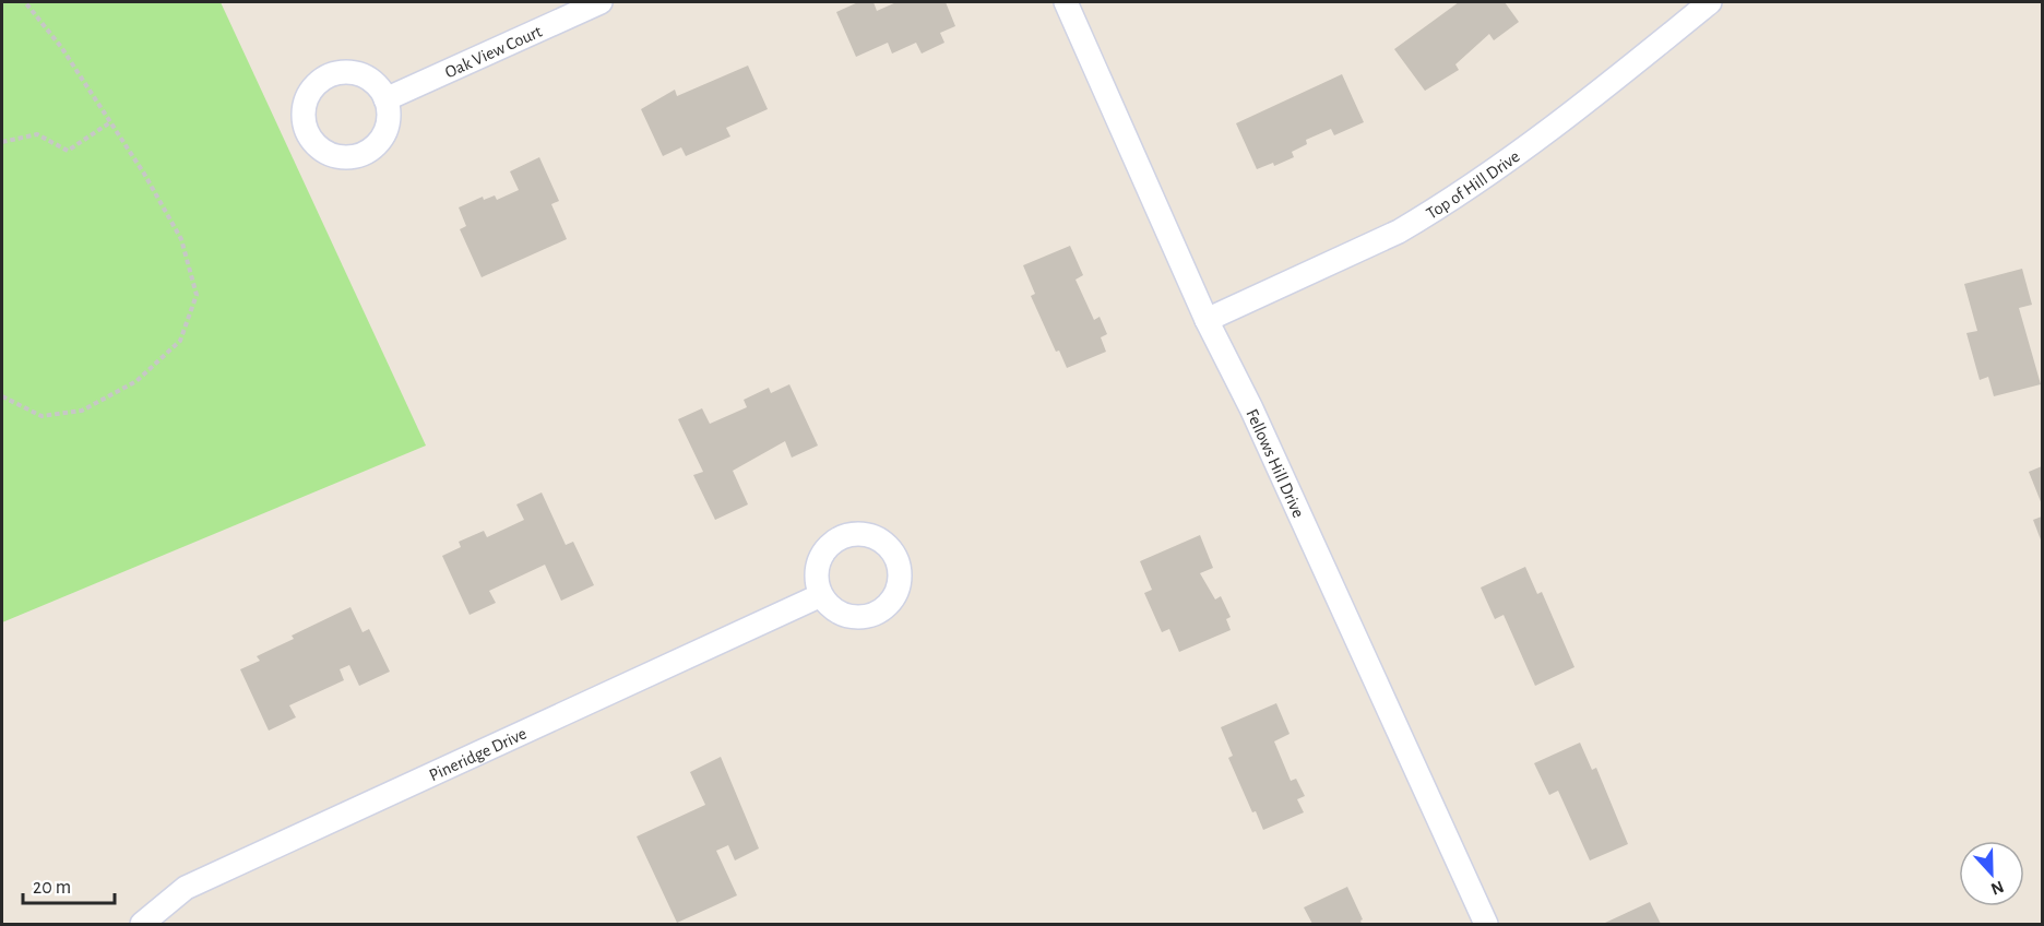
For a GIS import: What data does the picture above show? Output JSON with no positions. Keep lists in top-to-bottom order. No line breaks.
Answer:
{"streets":{"street":["Oak View Court","Top of Hill Drive","Fellows Hill Drive","Pineridge Drive"]},"crossings":[["Top of Hill Drive","Fellows Hill Drive"]],"scale_bar":"20 m","north":"bottom"}
